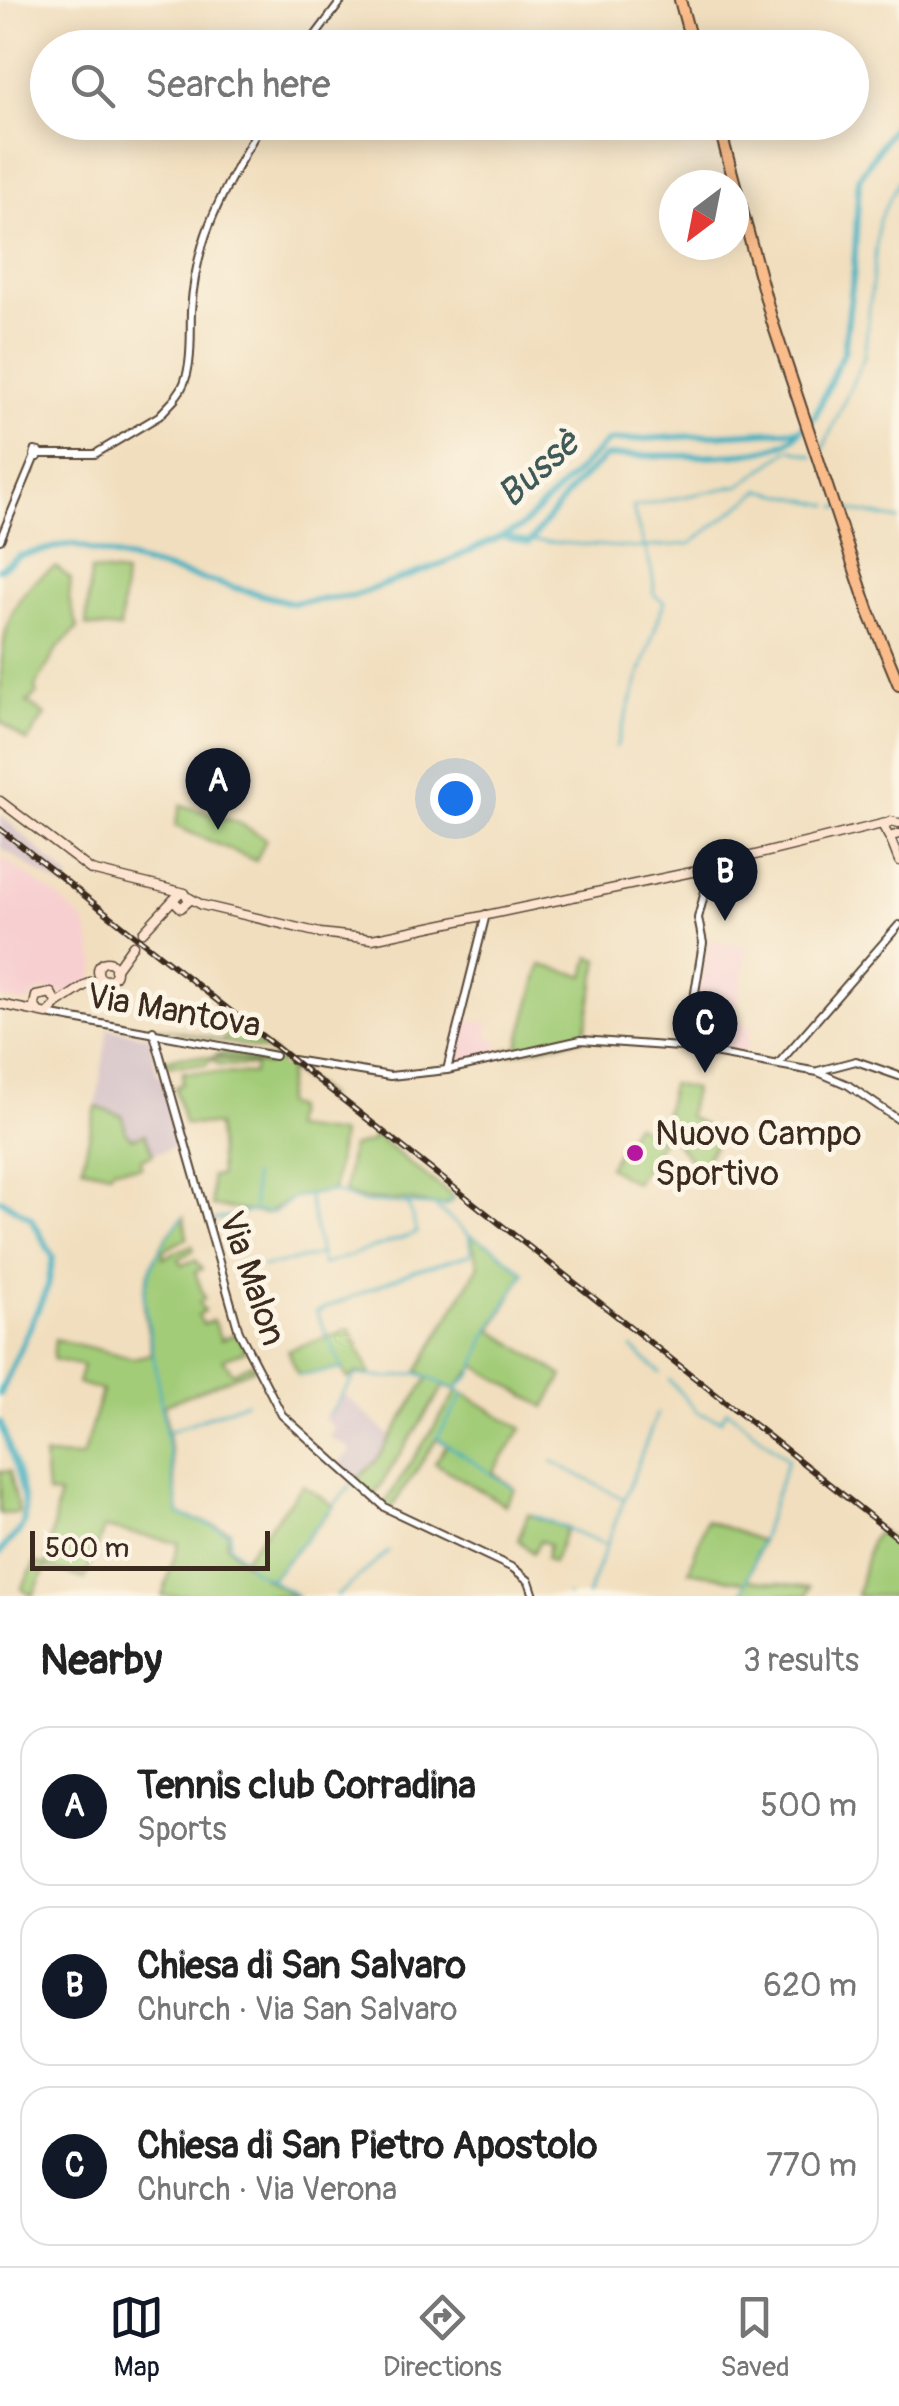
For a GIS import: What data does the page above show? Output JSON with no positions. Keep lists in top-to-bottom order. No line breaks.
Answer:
{"streets":{"main road":["Via Mantova"],"street":["Via Malon"]},"crossings":[["Via Mantova","Via Malon"]],"water":["Bussè"],"places":["Nuovo Campo Sportivo"],"scale_bar":"500 m","north":"bottom left","page":{"search":"Search here","pins":["A","B","C"],"scale":"500 m","heading":["Nearby","3 results"],"list":[{"mark":"A","name":"Tennis club Corradina","note":"Sports","value":"500 m"},{"mark":"B","name":"Chiesa di San Salvaro","note":"Church · Via San Salvaro","value":"620 m"},{"mark":"C","name":"Chiesa di San Pietro Apostolo","note":"Church · Via Verona","value":"770 m"}],"nav":["Map","Directions","Saved"]}}
